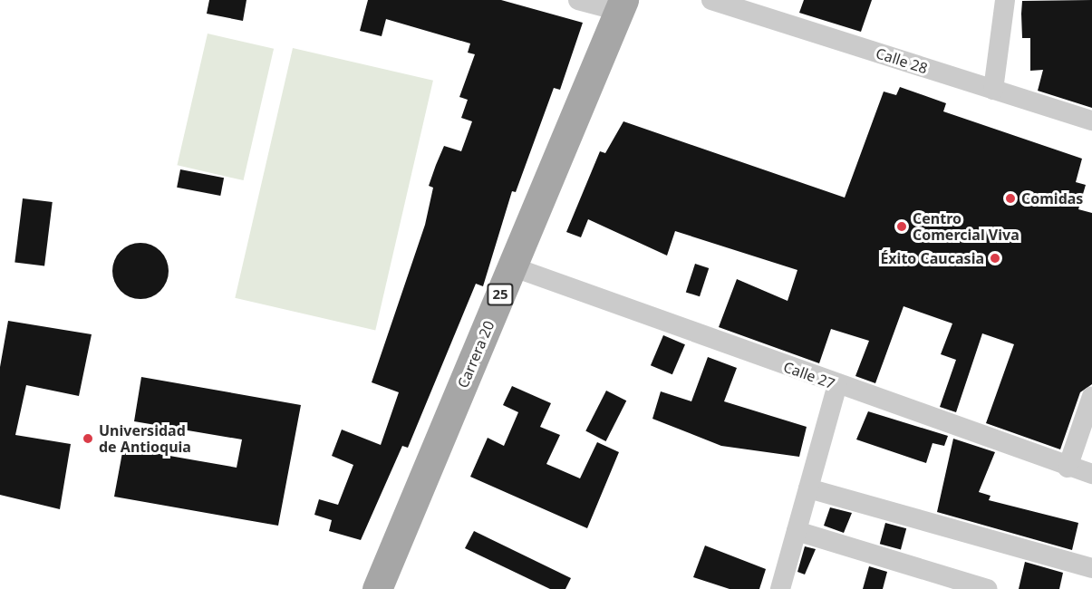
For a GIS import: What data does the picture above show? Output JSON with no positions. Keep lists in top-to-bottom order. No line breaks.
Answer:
{"streets":{"main road":["25","Carrera 20"],"street":["Calle 28","Calle 27"]},"crossings":[["Carrera 20","Calle 27"]],"places":["Comidas","Centro Comercial Viva","Éxito Caucasia","Universidad de Antioquia"]}
